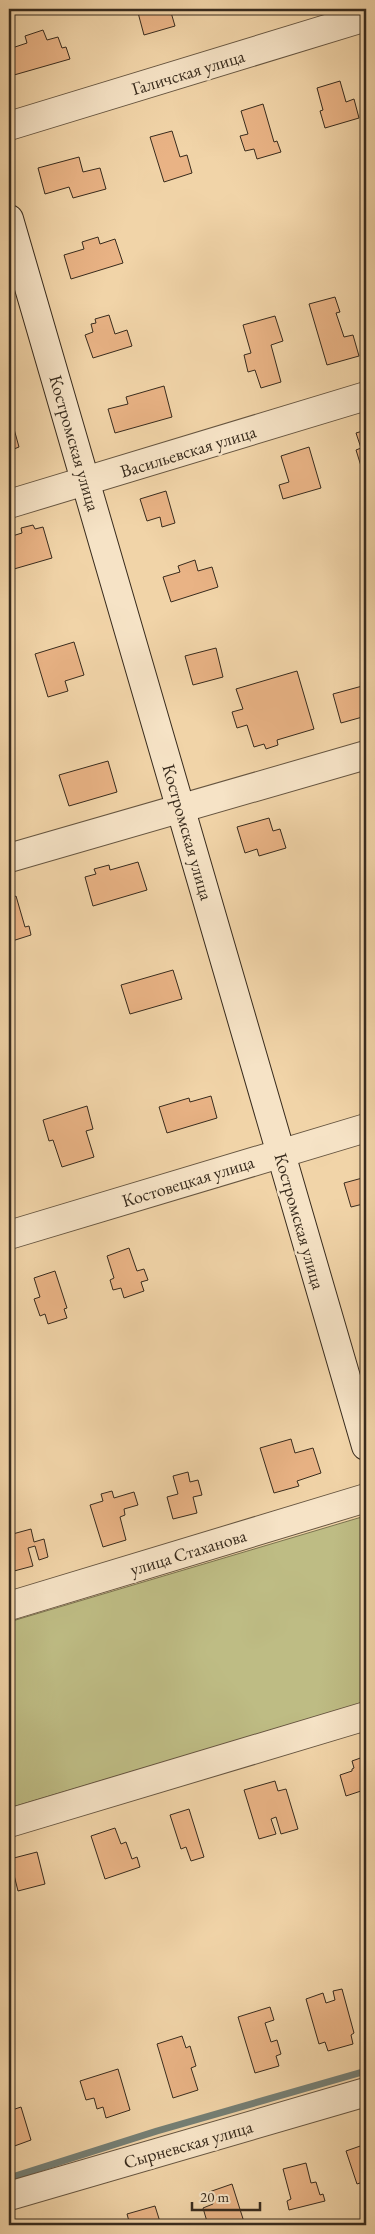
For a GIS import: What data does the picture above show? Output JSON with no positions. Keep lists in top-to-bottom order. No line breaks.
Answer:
{"streets":{"street":["Галичская улица","Костромская улица","Васильевская улица","Костовецкая улица","улица Стаханова","Сырневская улица"]},"crossings":[["Костромская улица","Васильевская улица"],["Костромская улица","Костовецкая улица"]],"scale_bar":"20 m"}
